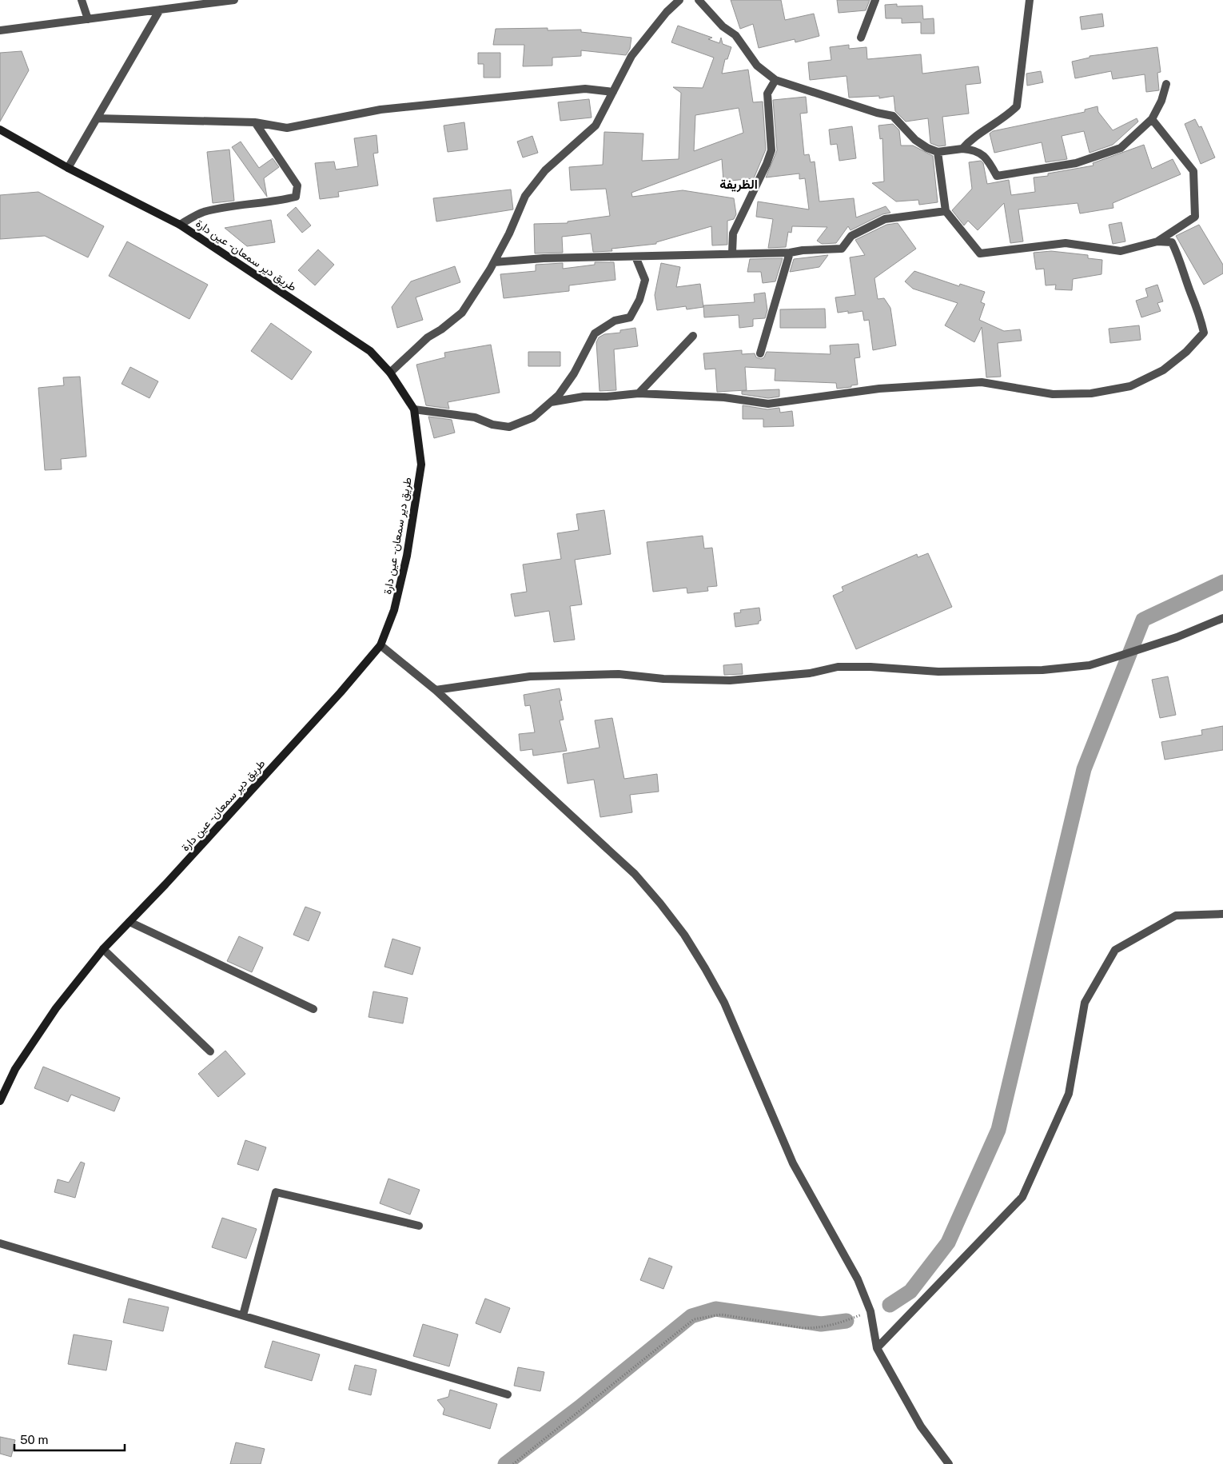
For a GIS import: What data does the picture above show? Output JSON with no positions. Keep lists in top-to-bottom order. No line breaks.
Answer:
{"streets":{"main road":["طريق دير سمعان - عين دارة"]},"districts":["الظريفة"],"scale_bar":"50 m"}
